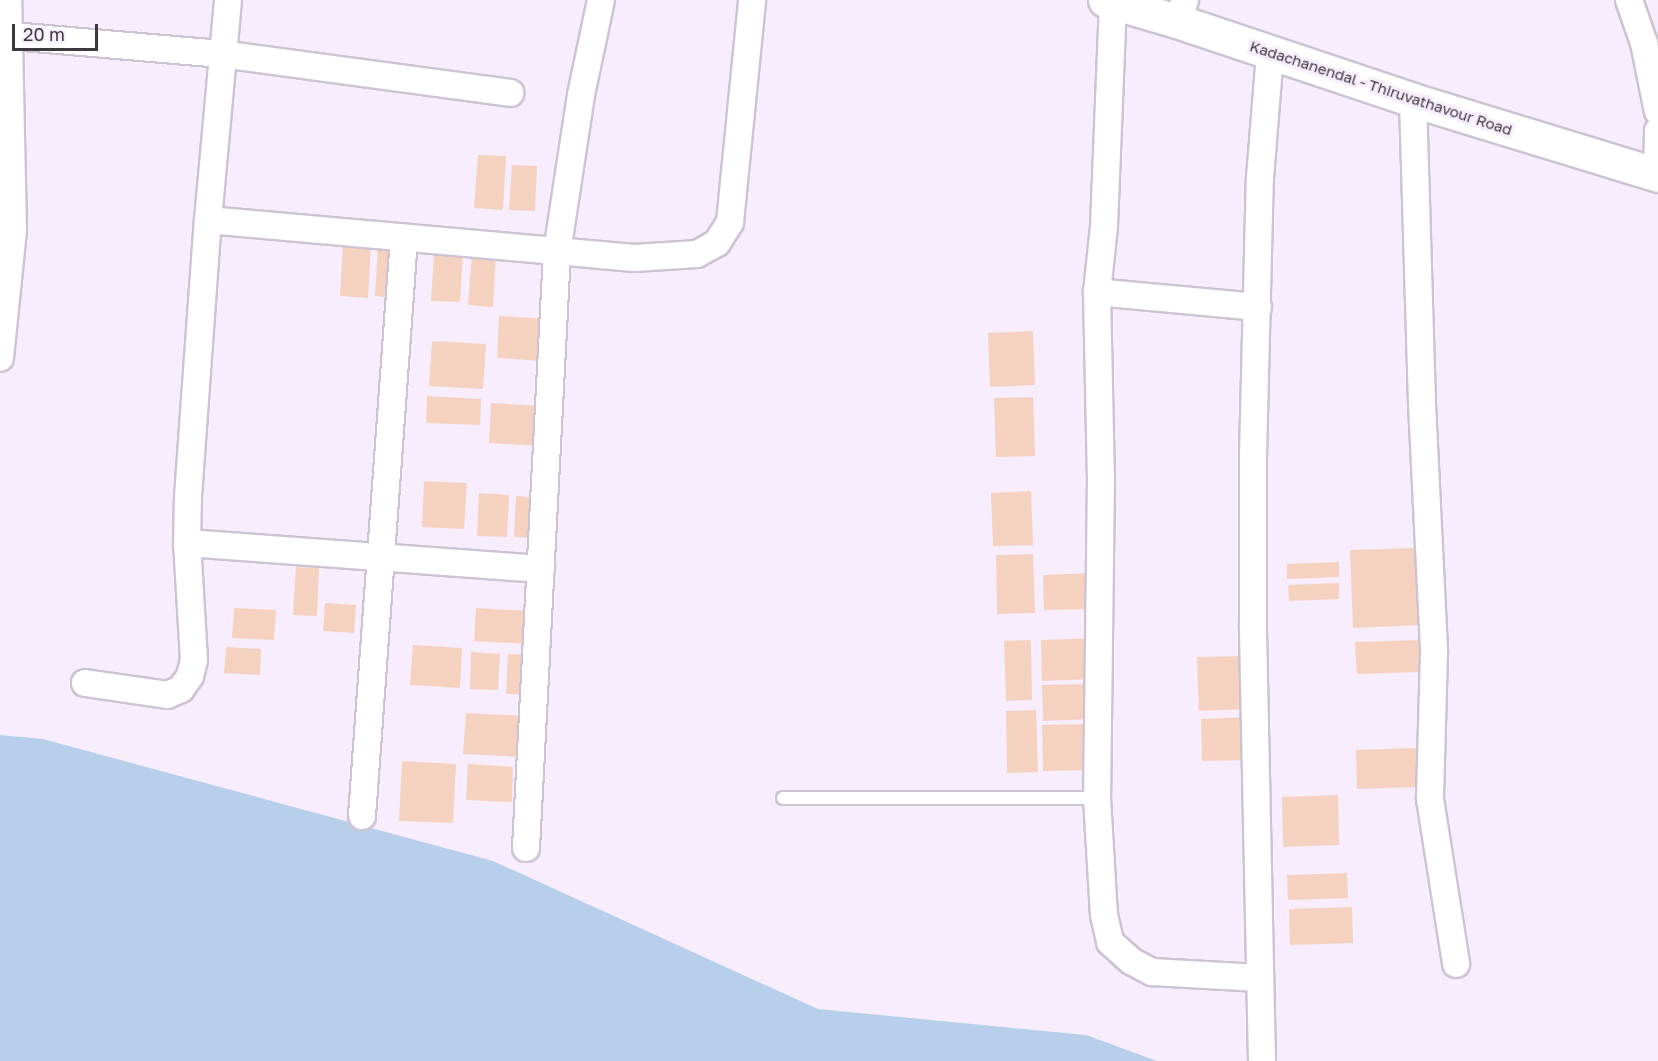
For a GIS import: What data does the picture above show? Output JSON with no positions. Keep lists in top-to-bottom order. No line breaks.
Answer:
{"streets":{"main road":["Kadachanendal - Thiruvathavour Road"]},"scale_bar":"20 m"}
